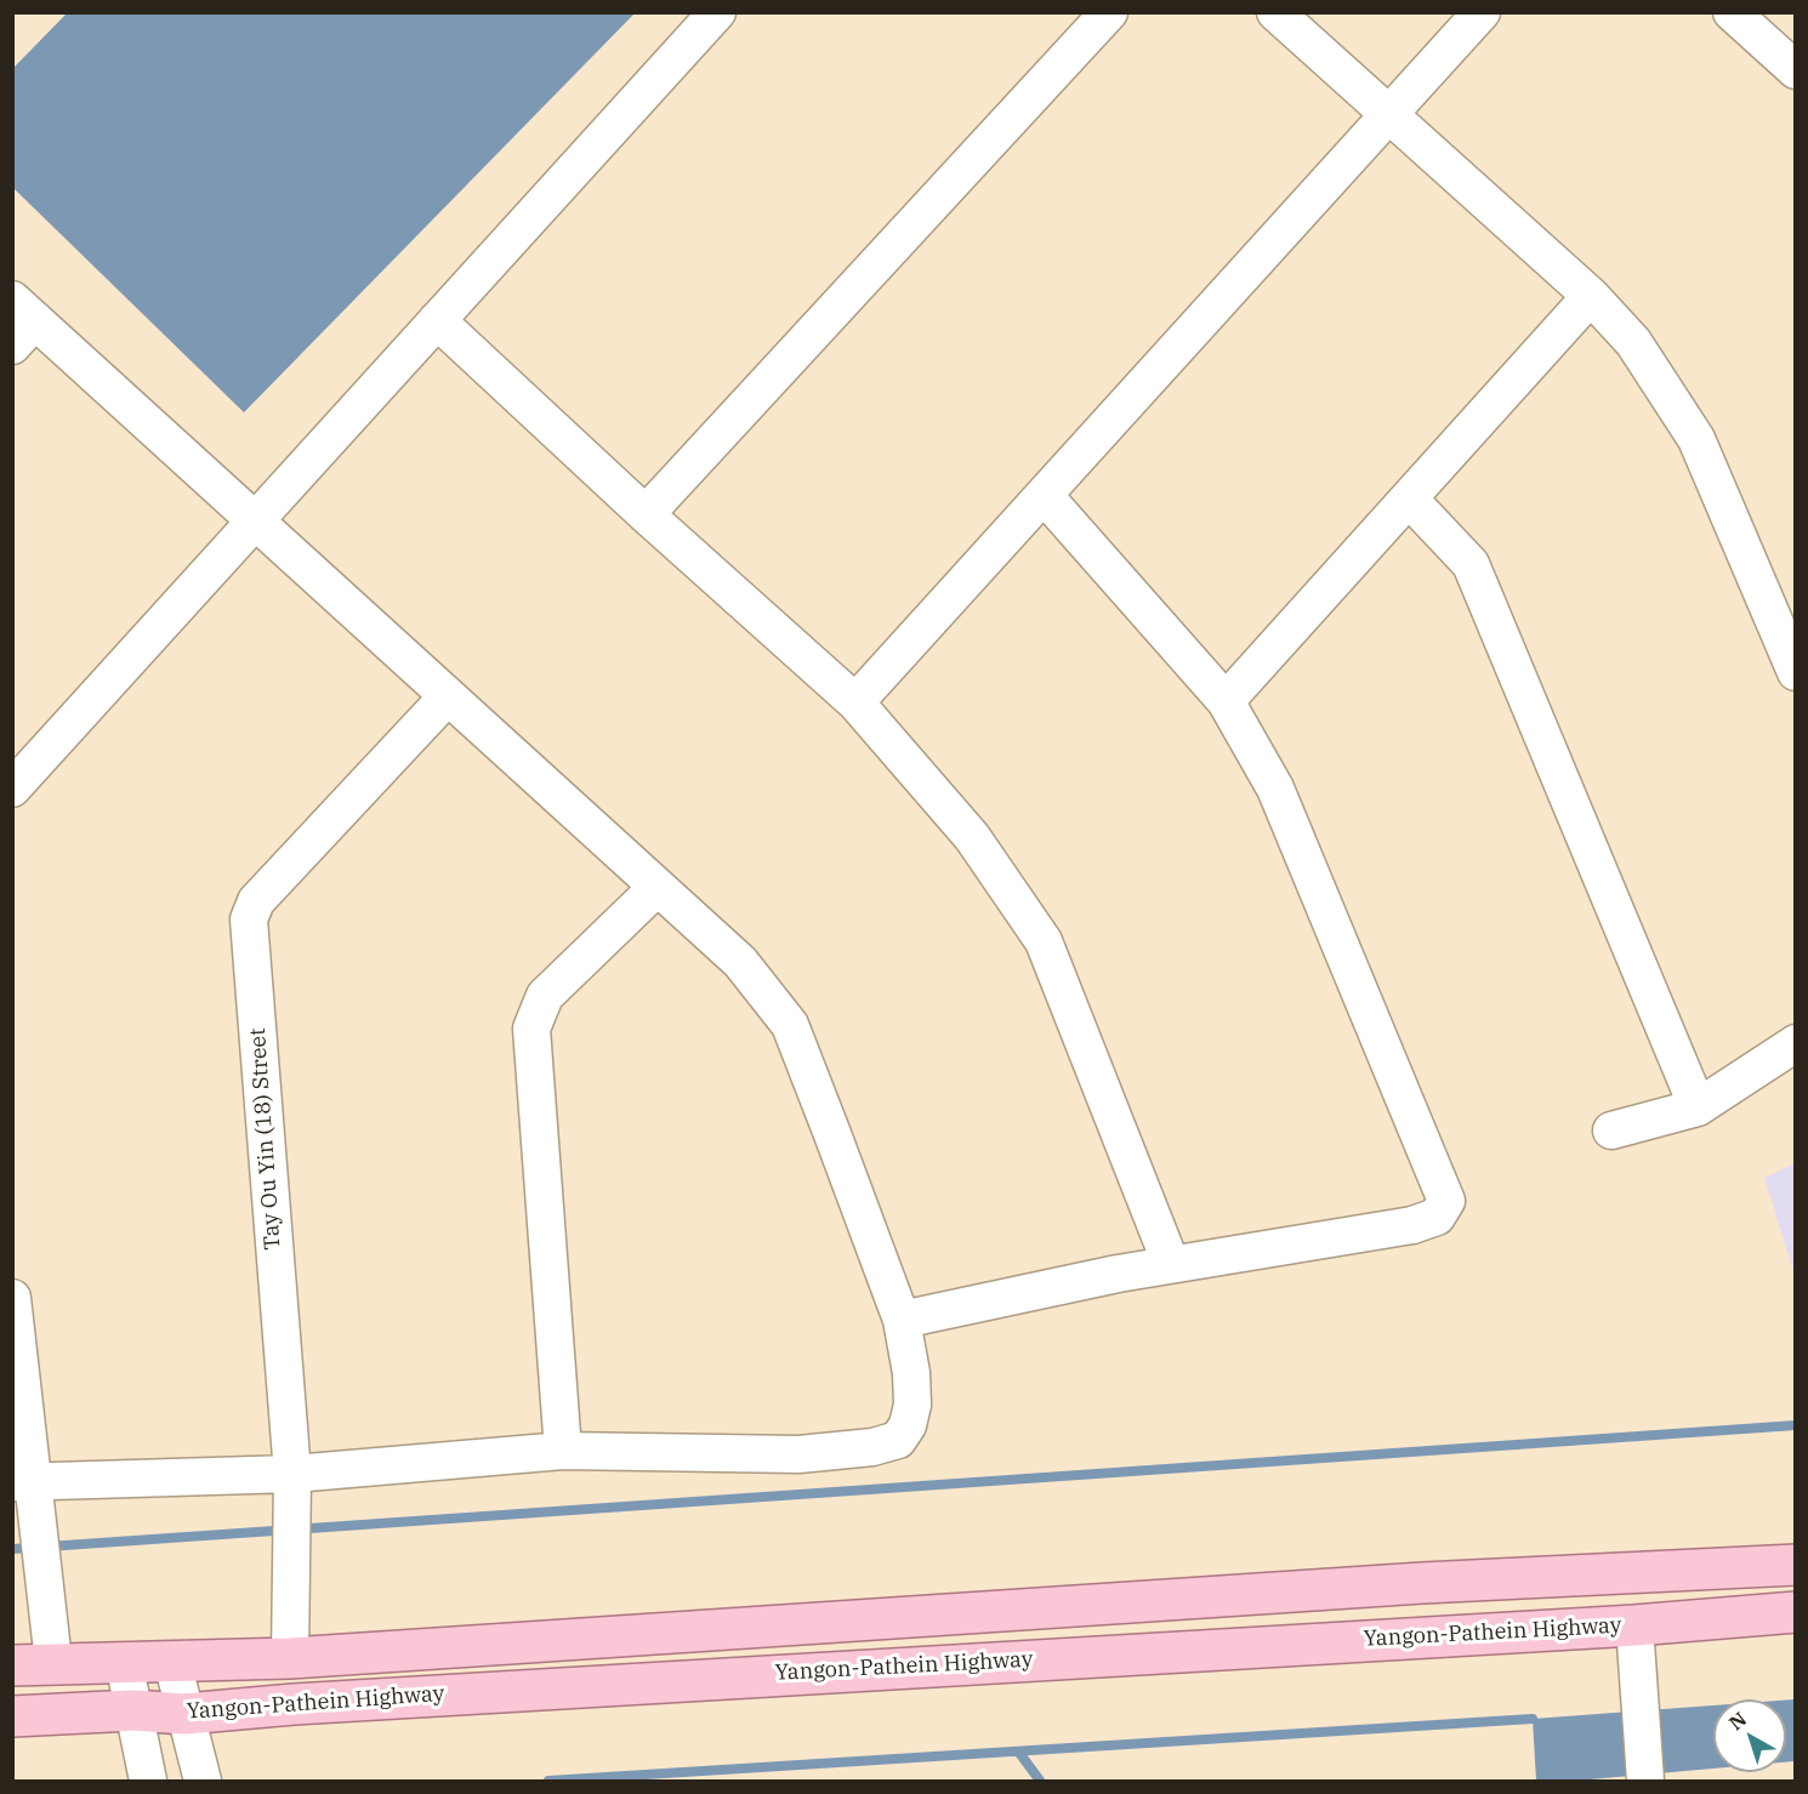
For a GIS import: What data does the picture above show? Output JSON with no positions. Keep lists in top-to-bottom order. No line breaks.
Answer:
{"streets":{"main road":["Yangon-Pathein Highway"],"street":["Tay Ou Yin (18) Street"]},"north":"top left"}
